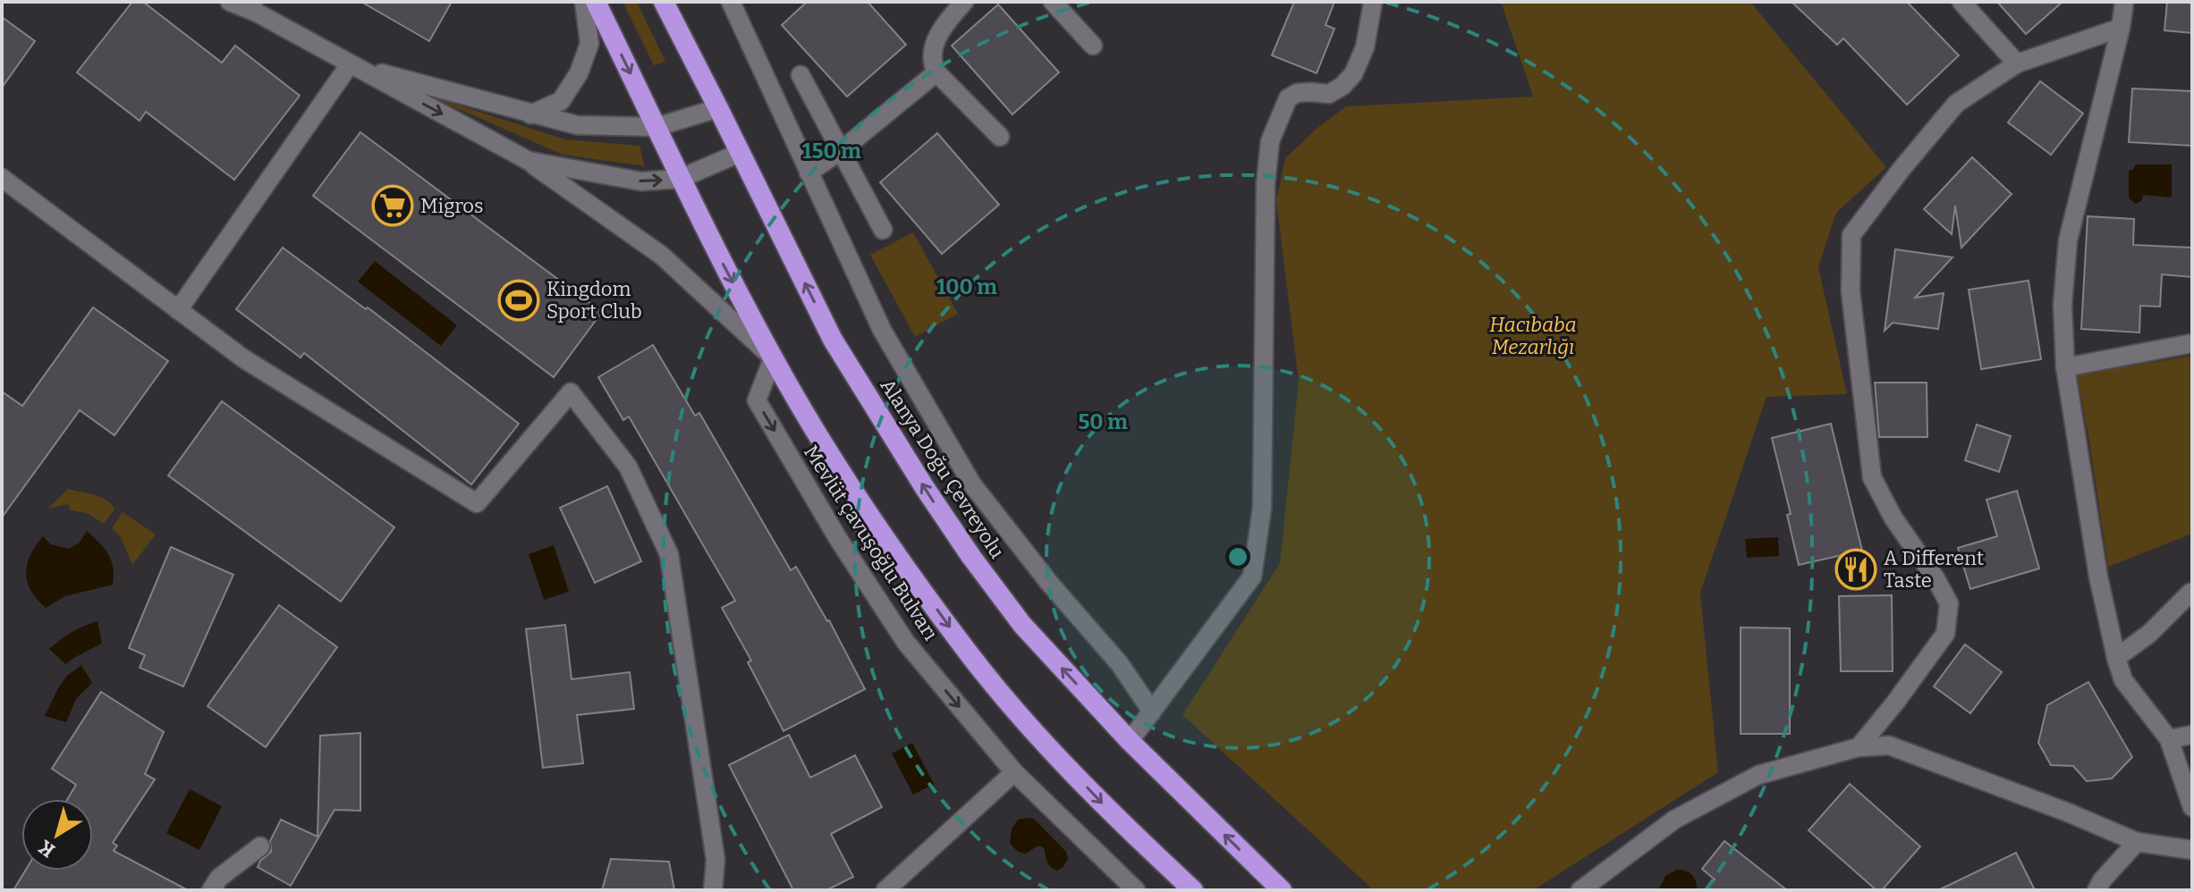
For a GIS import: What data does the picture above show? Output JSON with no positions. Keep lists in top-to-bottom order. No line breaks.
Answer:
{"streets":{"highway":["Alanya Doğu Çevreyolu"],"street":["Mevlüt çavuşoğlu Bulvarı"]},"parks":["Hacıbaba Mezarlığı"],"places":{"supermarket":["Migros"],"sports":["Kingdom Sport Club"],"restaurant":["A Different Taste"]},"north":"bottom left","rings":["150 m","100 m","50 m"]}
